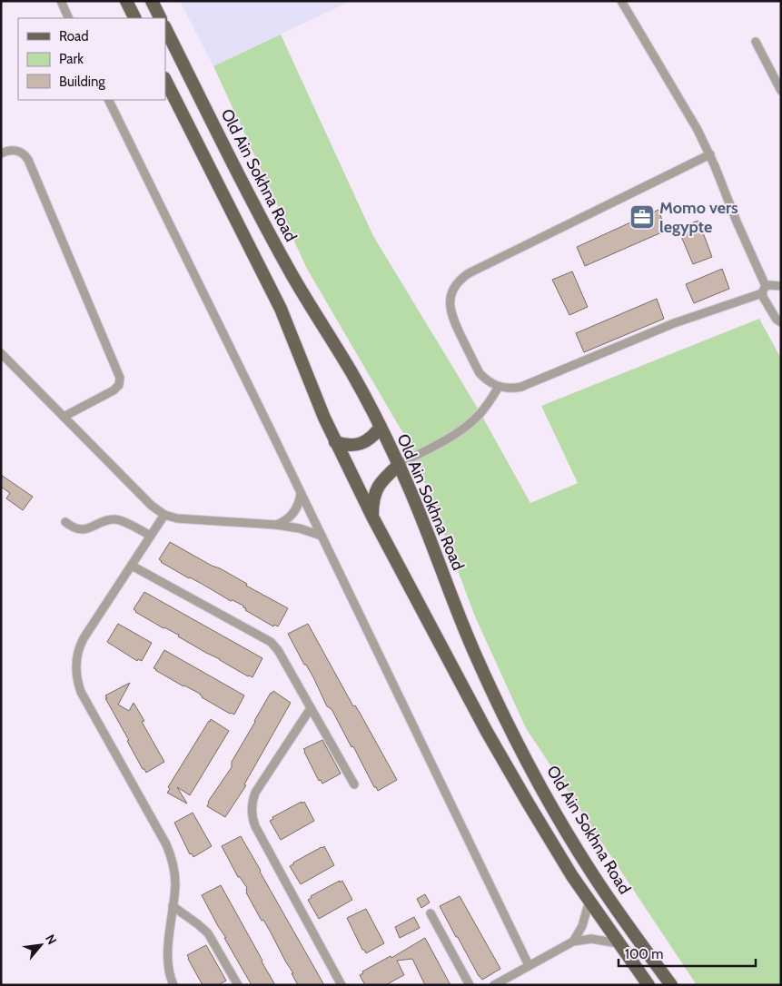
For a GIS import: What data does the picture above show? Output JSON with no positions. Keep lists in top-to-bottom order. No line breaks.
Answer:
{"streets":{"main road":["Old Ain Sokhna Road"]},"places":{"office":["Momo vers legypte"]},"legend":["Road","Park","Building"],"scale_bar":"100 m","north":"top right"}
